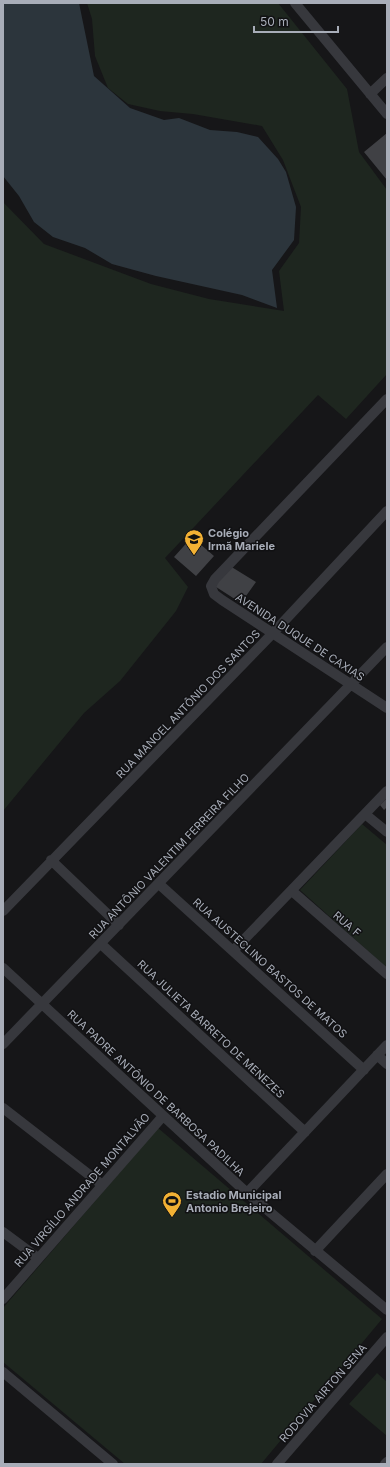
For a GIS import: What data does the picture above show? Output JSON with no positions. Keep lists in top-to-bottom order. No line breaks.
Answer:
{"streets":{"street":["AVENIDA DUQUE DE CAXIAS","RUA MANOEL ANTÔNIO DOS SANTOS","RUA ANTÔNIO VALENTIM FERREIRA FILHO","RUA F","RUA AUSTECLINO BASTOS DE MATOS","RUA JULIETA BARRETO DE MENEZES","RUA PADRE ANTÔNIO DE BARBOSA PADILHA","RUA VIRGÍLIO ANDRADE MONTALVÃO","RODOVIA AIRTON SENA"]},"crossings":[["AVENIDA DUQUE DE CAXIAS","RUA MANOEL ANTÔNIO DOS SANTOS"],["AVENIDA DUQUE DE CAXIAS","RUA ANTÔNIO VALENTIM FERREIRA FILHO"],["RUA ANTÔNIO VALENTIM FERREIRA FILHO","RUA AUSTECLINO BASTOS DE MATOS"],["RUA ANTÔNIO VALENTIM FERREIRA FILHO","RUA JULIETA BARRETO DE MENEZES"],["RUA ANTÔNIO VALENTIM FERREIRA FILHO","RUA PADRE ANTÔNIO DE BARBOSA PADILHA"],["RUA PADRE ANTÔNIO DE BARBOSA PADILHA","RUA VIRGÍLIO ANDRADE MONTALVÃO"]],"places":{"school or university":["Colégio Irmã Mariele"],"sports":["Estadio Municipal Antonio Brejeiro"]},"scale_bar":"50 m"}
